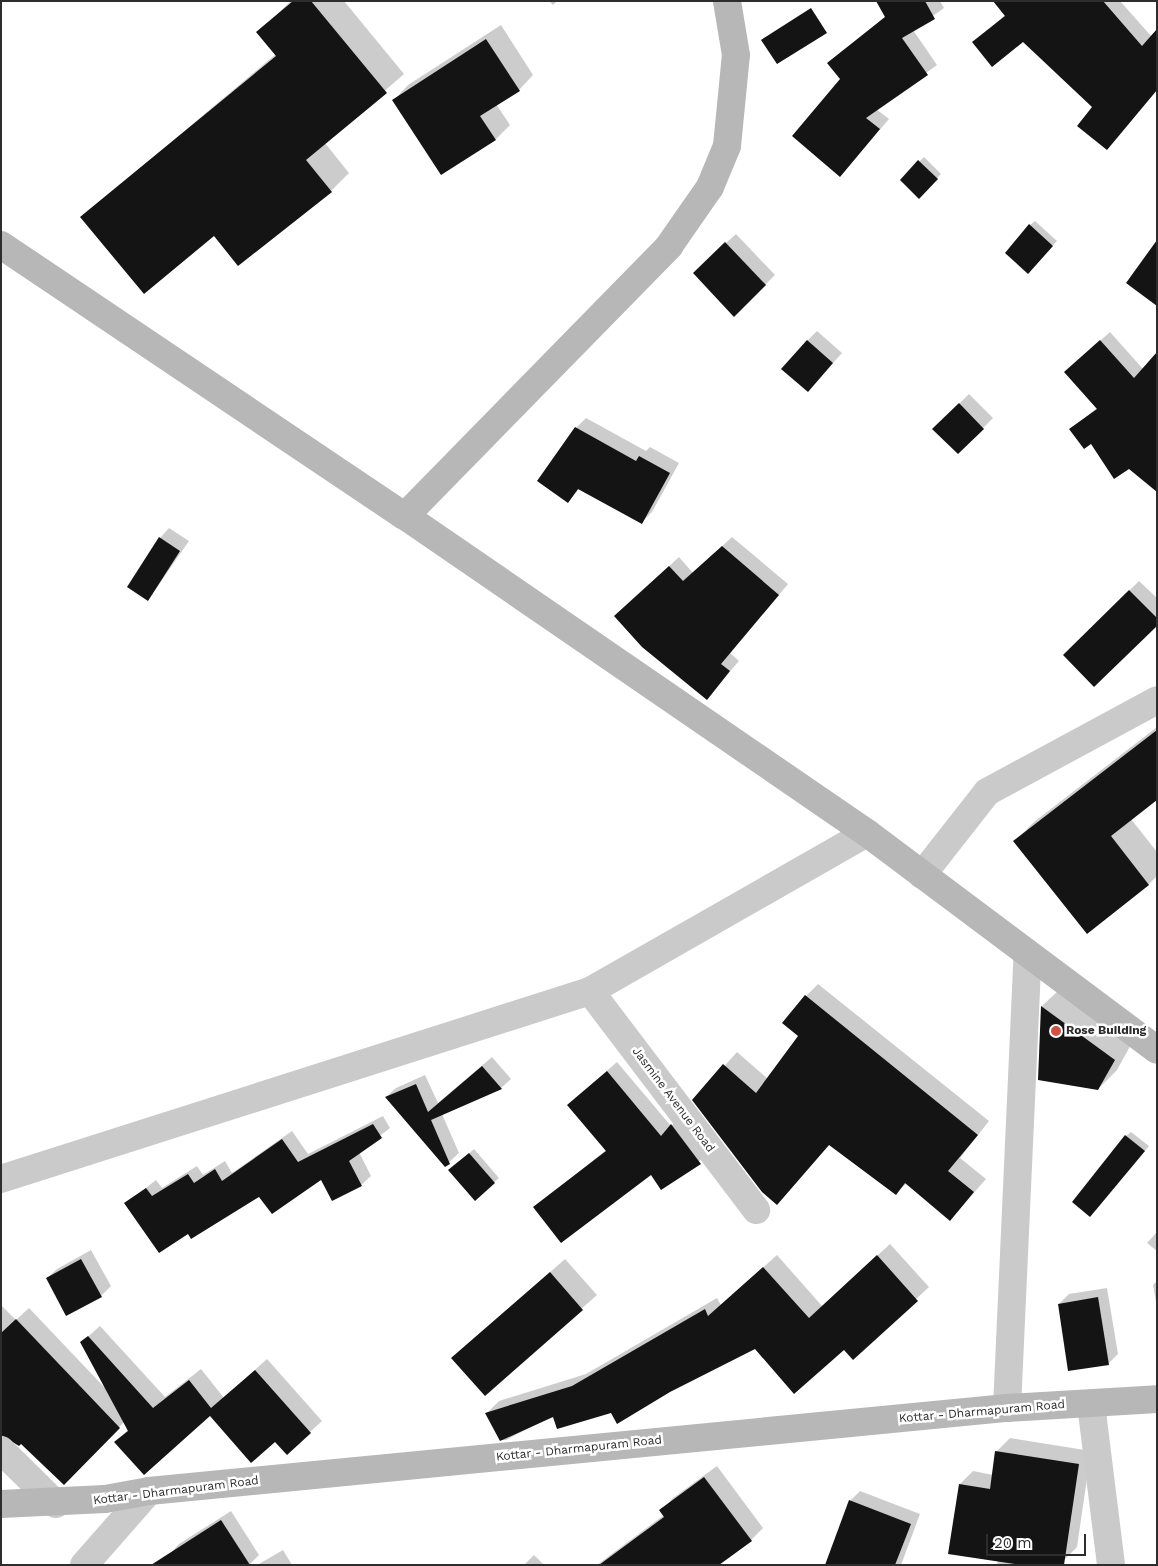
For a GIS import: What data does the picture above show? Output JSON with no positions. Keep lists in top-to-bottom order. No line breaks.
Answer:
{"streets":{"street":["Jasmine Avenue Road","Kottar - Dharmapuram Road"]},"places":["Rose Building"],"scale_bar":"20 m"}
